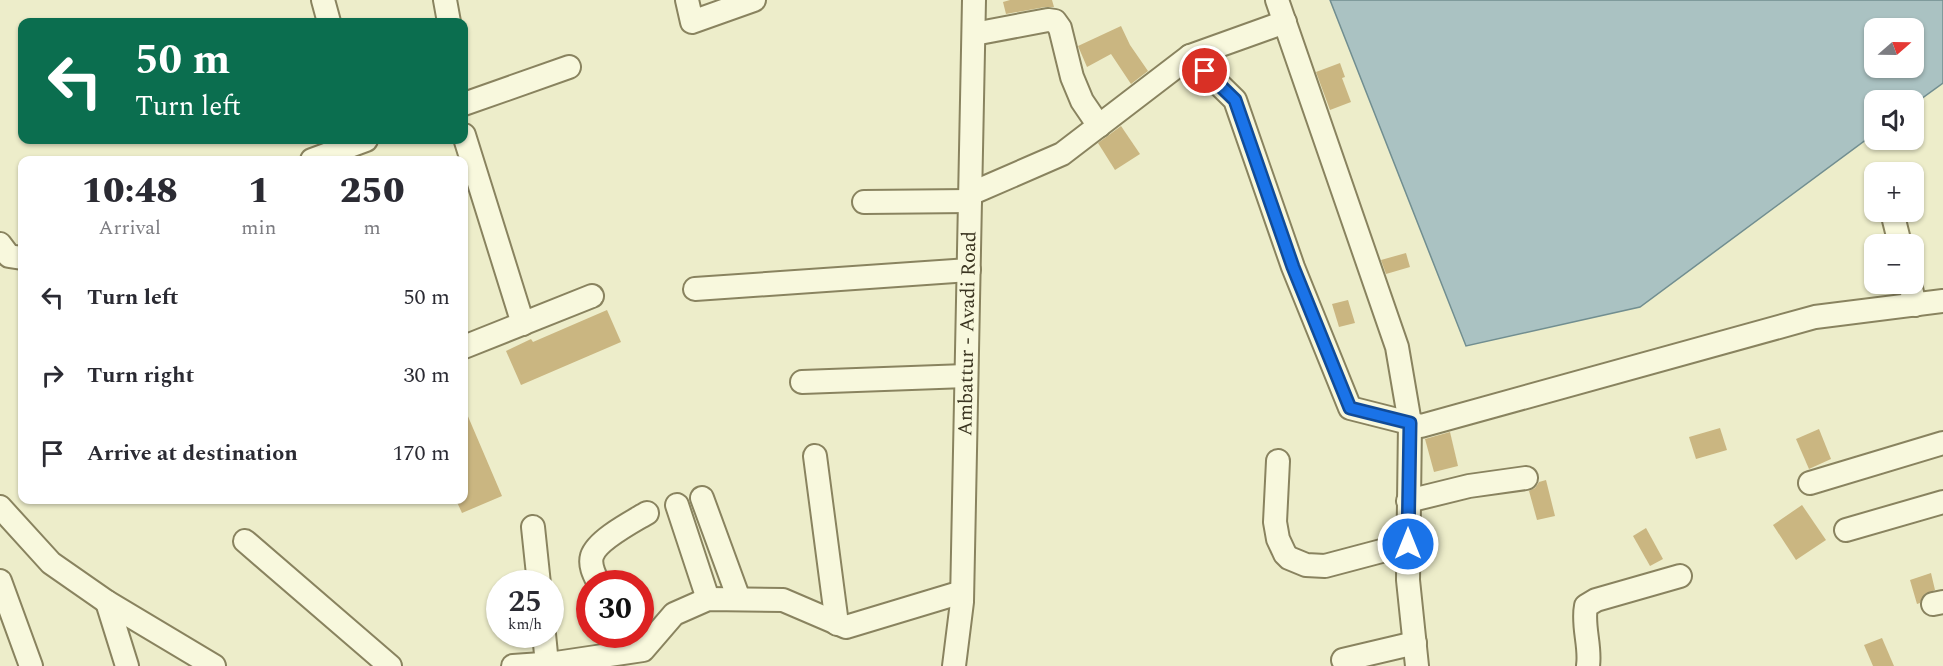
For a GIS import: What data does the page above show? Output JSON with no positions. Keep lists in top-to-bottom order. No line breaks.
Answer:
{"streets":{"street":["Ambattur - Avadi Road"]},"north":"right","page":{"map_buttons":["+","−"],"turn":["50 m","Turn left"],"eta":["10:48","Arrival","1","min","250","m"],"list":[{"name":"Turn left","value":"50 m"},{"name":"Turn right","value":"30 m"},{"name":"Arrive at destination","value":"170 m"}],"speed":"25 km/h","limit":"30"}}
